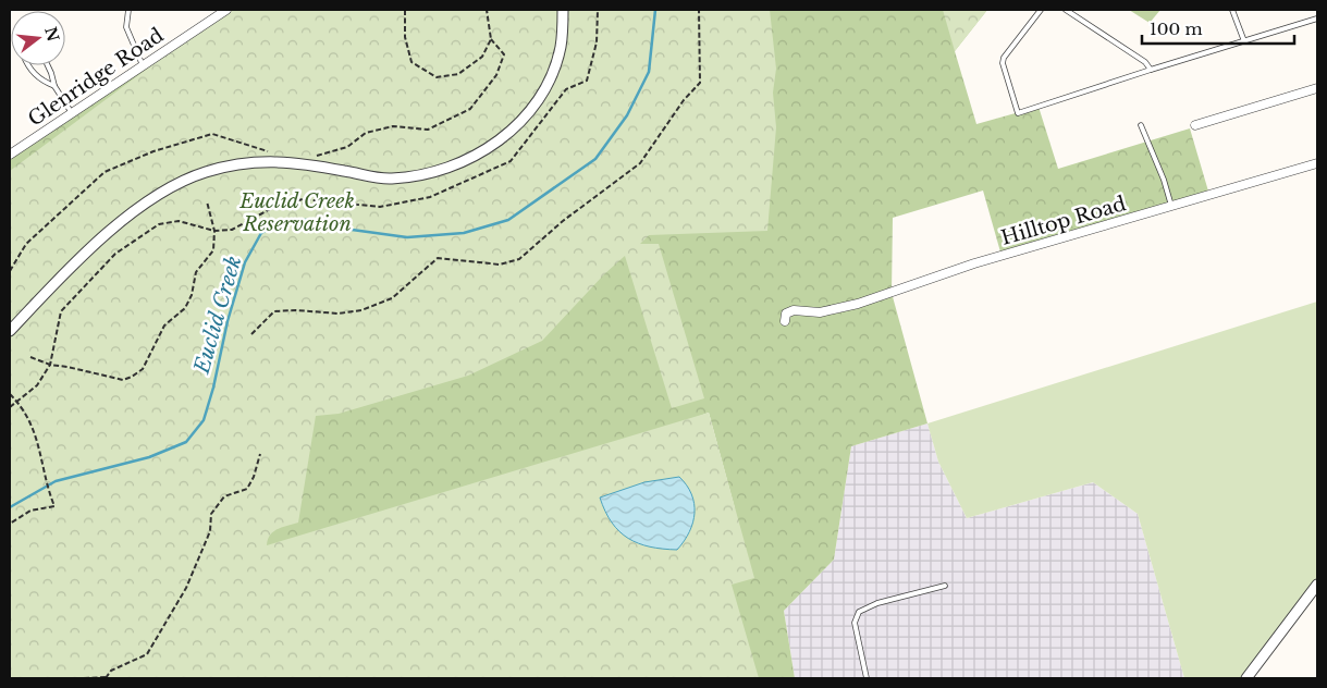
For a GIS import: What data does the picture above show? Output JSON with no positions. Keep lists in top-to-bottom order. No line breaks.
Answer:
{"streets":{"street":["Glenridge Road","Hilltop Road"]},"water":["Euclid Creek"],"parks":["Euclid Creek Reservation"],"scale_bar":"100 m","north":"right"}
